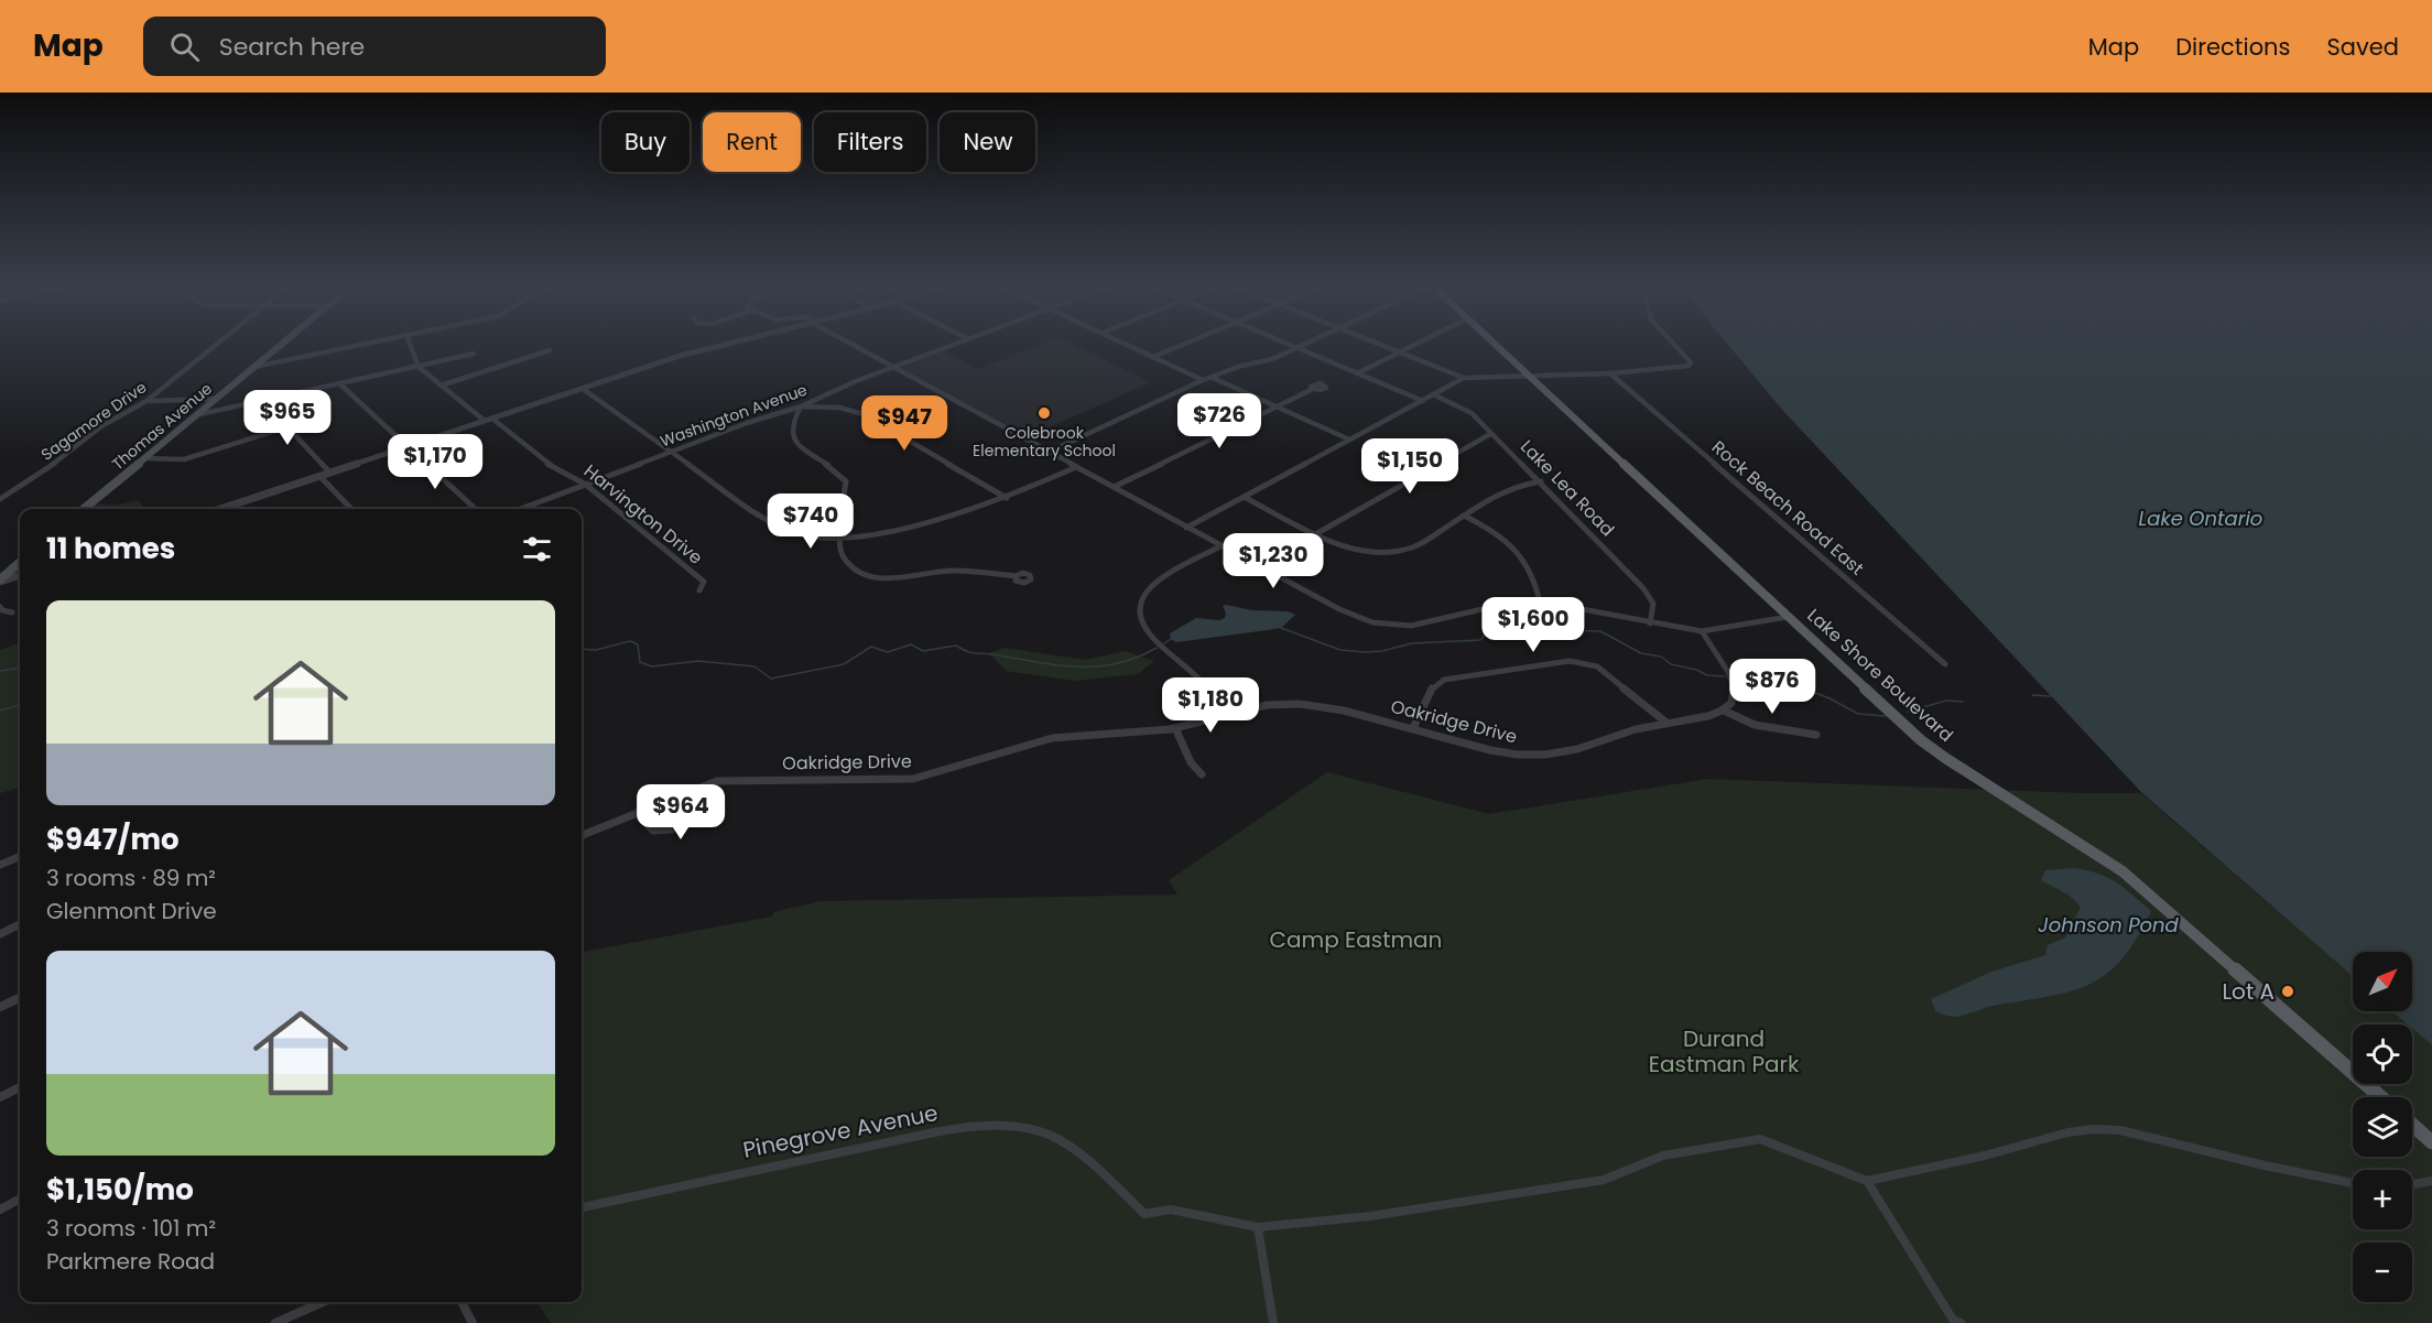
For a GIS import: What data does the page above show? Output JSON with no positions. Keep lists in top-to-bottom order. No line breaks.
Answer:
{"streets":{"main road":["Thomas Avenue","Lake Shore Boulevard"],"street":["Washington Avenue","Sagamore Drive","Lake Lea Road","Rock Beach Road East","Harvington Drive","Oakridge Drive","Pinegrove Avenue"]},"crossings":[["Washington Avenue","Harvington Drive"]],"water":["Lake Ontario","Johnson Pond"],"parks":["Camp Eastman","Durand Eastman Park"],"places":["Colebrook Elementary School","Lot A"],"north":"top right","page":{"header":"Map","search":"Search here","nav":["Map","Directions","Saved"],"chip":["Buy","Rent","Filters","New"],"price":["$965","$726","$947","$1,170","$1,150","$740","$1,230","$1,600","$876","$1,180","$964"],"heading":"11 homes","list":[{"name":"$947/mo","note":"3 rooms · 89 m² · Glenmont Drive"},{"name":"$1,150/mo","note":"3 rooms · 101 m² · Parkmere Road"}],"map_buttons":["+","−"]}}
